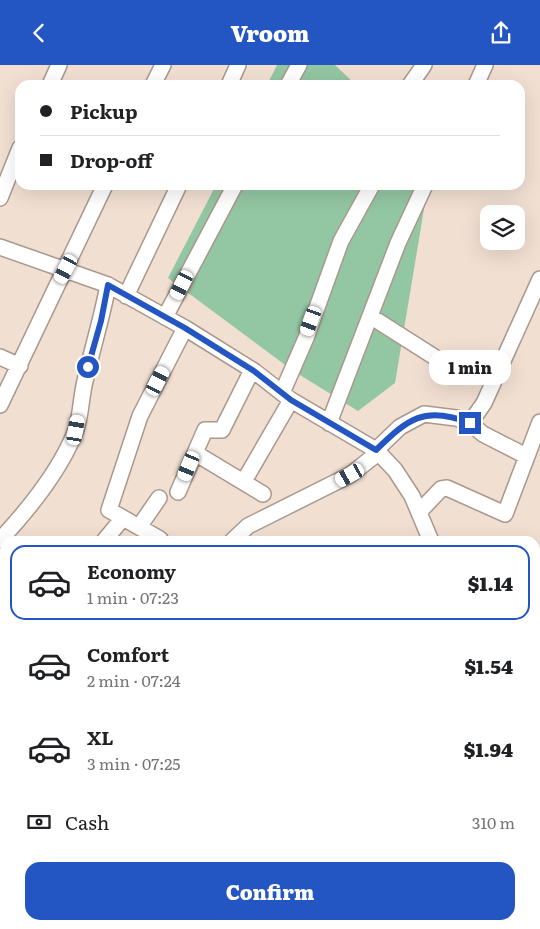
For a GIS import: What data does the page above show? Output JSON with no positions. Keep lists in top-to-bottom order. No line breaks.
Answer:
{"page":{"header":"Vroom","banner":["Pickup","Drop-off"],"bubble":"1 min","list":[{"name":"Economy","note":"1 min · 07:23","value":"$1.14"},{"name":"Comfort","note":"2 min · 07:24","value":"$1.54"},{"name":"XL","note":"3 min · 07:25","value":"$1.94"}],"pay":["Cash","310 m"],"buttons":"Confirm"}}
